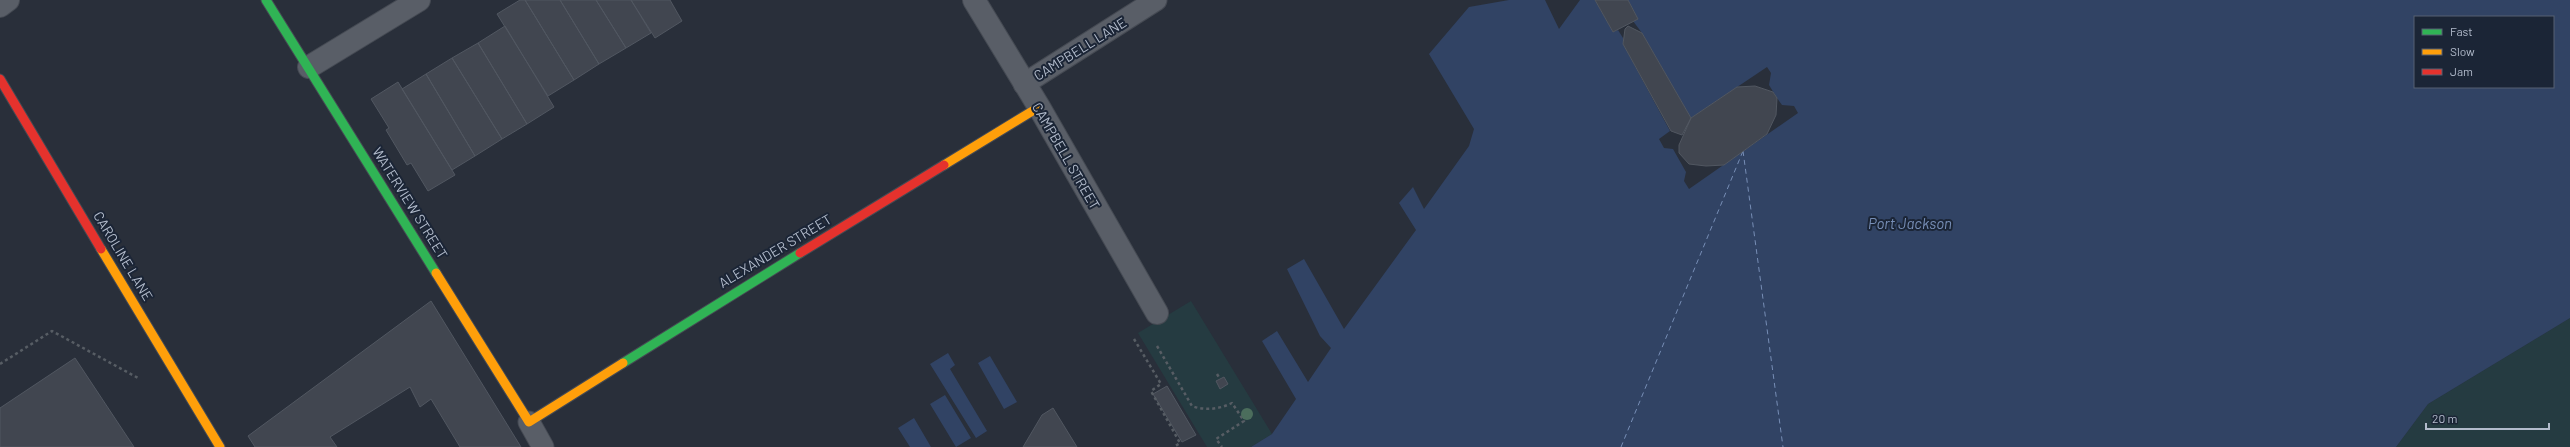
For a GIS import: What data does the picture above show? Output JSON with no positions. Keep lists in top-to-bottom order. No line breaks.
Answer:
{"streets":{"street":["CAMPBELL STREET","WATERVIEW STREET","ALEXANDER STREET","CAROLINE LANE"],"lane":["CAMPBELL LANE"]},"crossings":[["CAMPBELL LANE","CAMPBELL STREET"],["CAMPBELL STREET","ALEXANDER STREET"],["WATERVIEW STREET","ALEXANDER STREET"]],"water":["Port Jackson"],"legend":["Fast","Slow","Jam"],"scale_bar":"20 m"}
